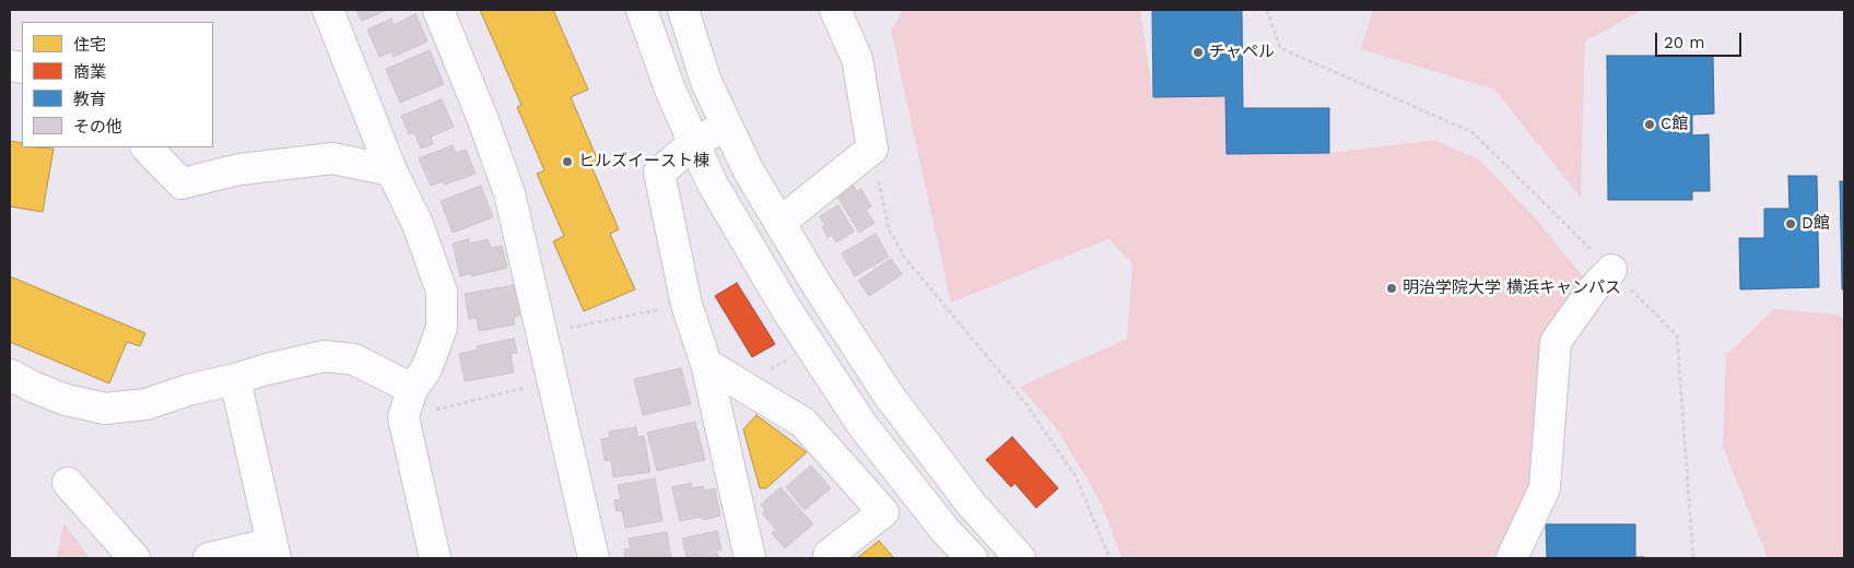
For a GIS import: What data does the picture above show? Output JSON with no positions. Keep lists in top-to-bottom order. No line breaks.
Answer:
{"places":["チャペル","C館","ヒルズイースト棟","D館","明治学院大学 横浜キャンパス"],"legend":["住宅","商業","教育","その他"],"scale_bar":"20 m"}
